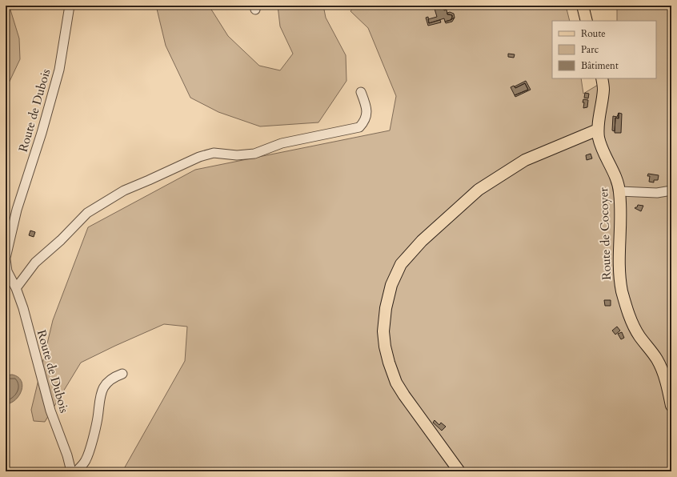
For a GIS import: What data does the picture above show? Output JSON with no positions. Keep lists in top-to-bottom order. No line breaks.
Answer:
{"streets":{"main road":["Route de Cocoyer"],"street":["Route de Dubois"]},"legend":["Route","Parc","Bâtiment"]}
